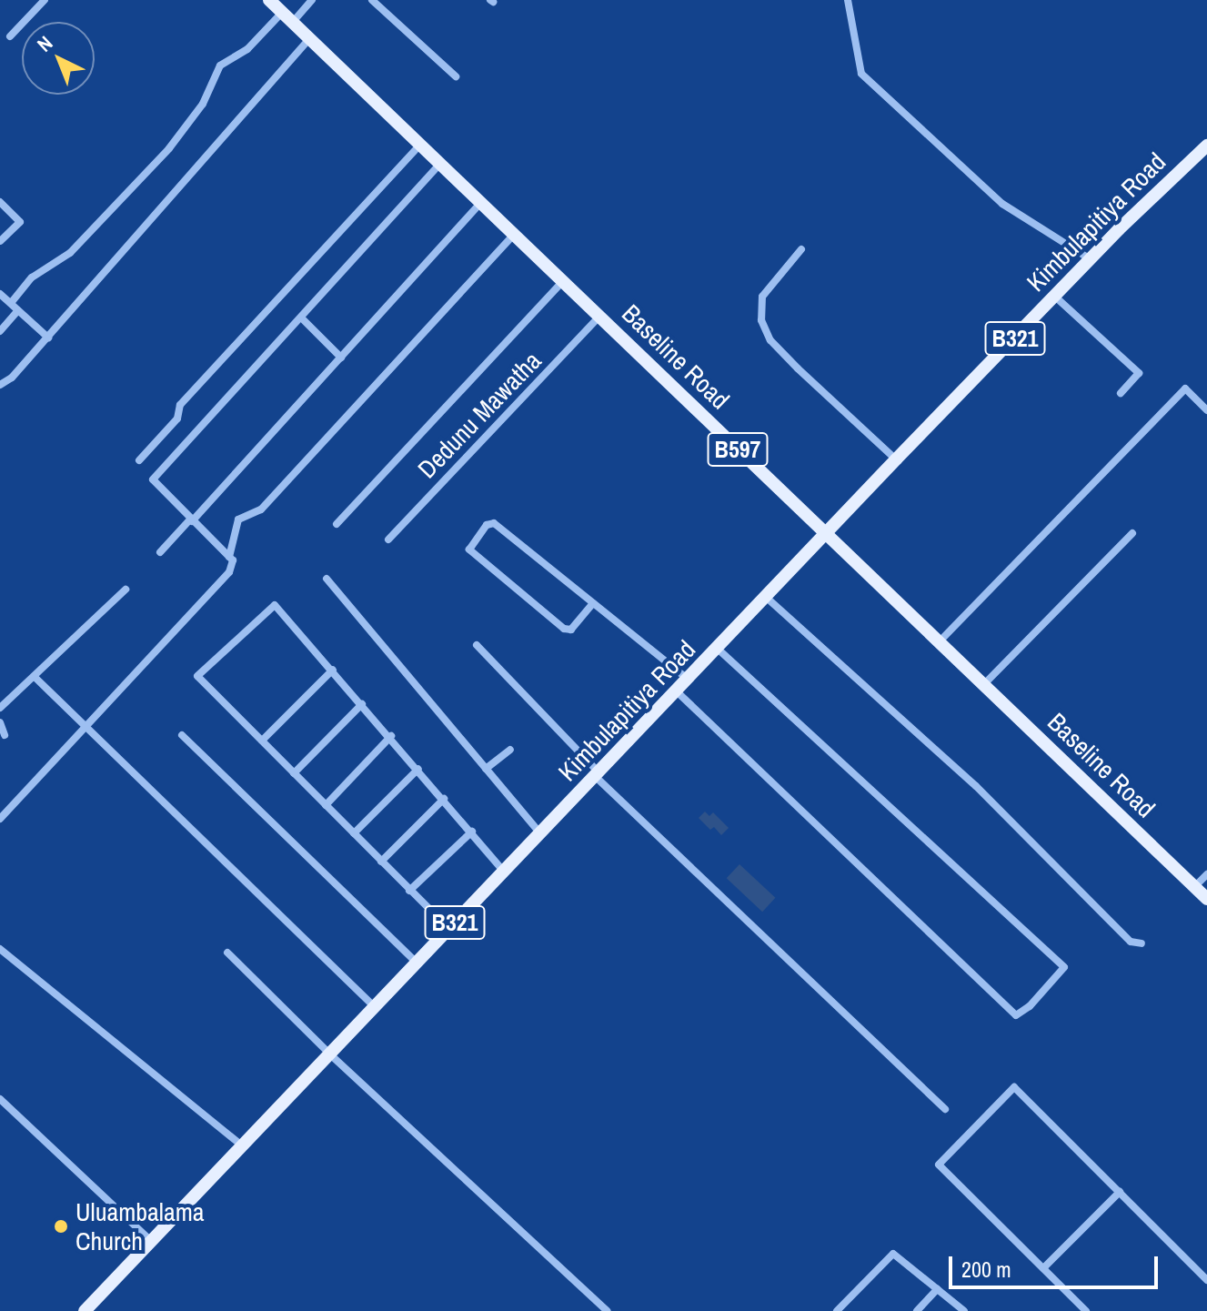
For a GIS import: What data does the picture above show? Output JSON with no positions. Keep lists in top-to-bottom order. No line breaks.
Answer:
{"streets":{"main road":["Kimbulapitiya Road","B321","Baseline Road","B597"],"street":["Dedunu Mawatha"]},"crossings":[["Kimbulapitiya Road","Baseline Road"],["Baseline Road","Dedunu Mawatha"]],"places":["Uluambalama Church"],"scale_bar":"200 m","north":"top left"}
